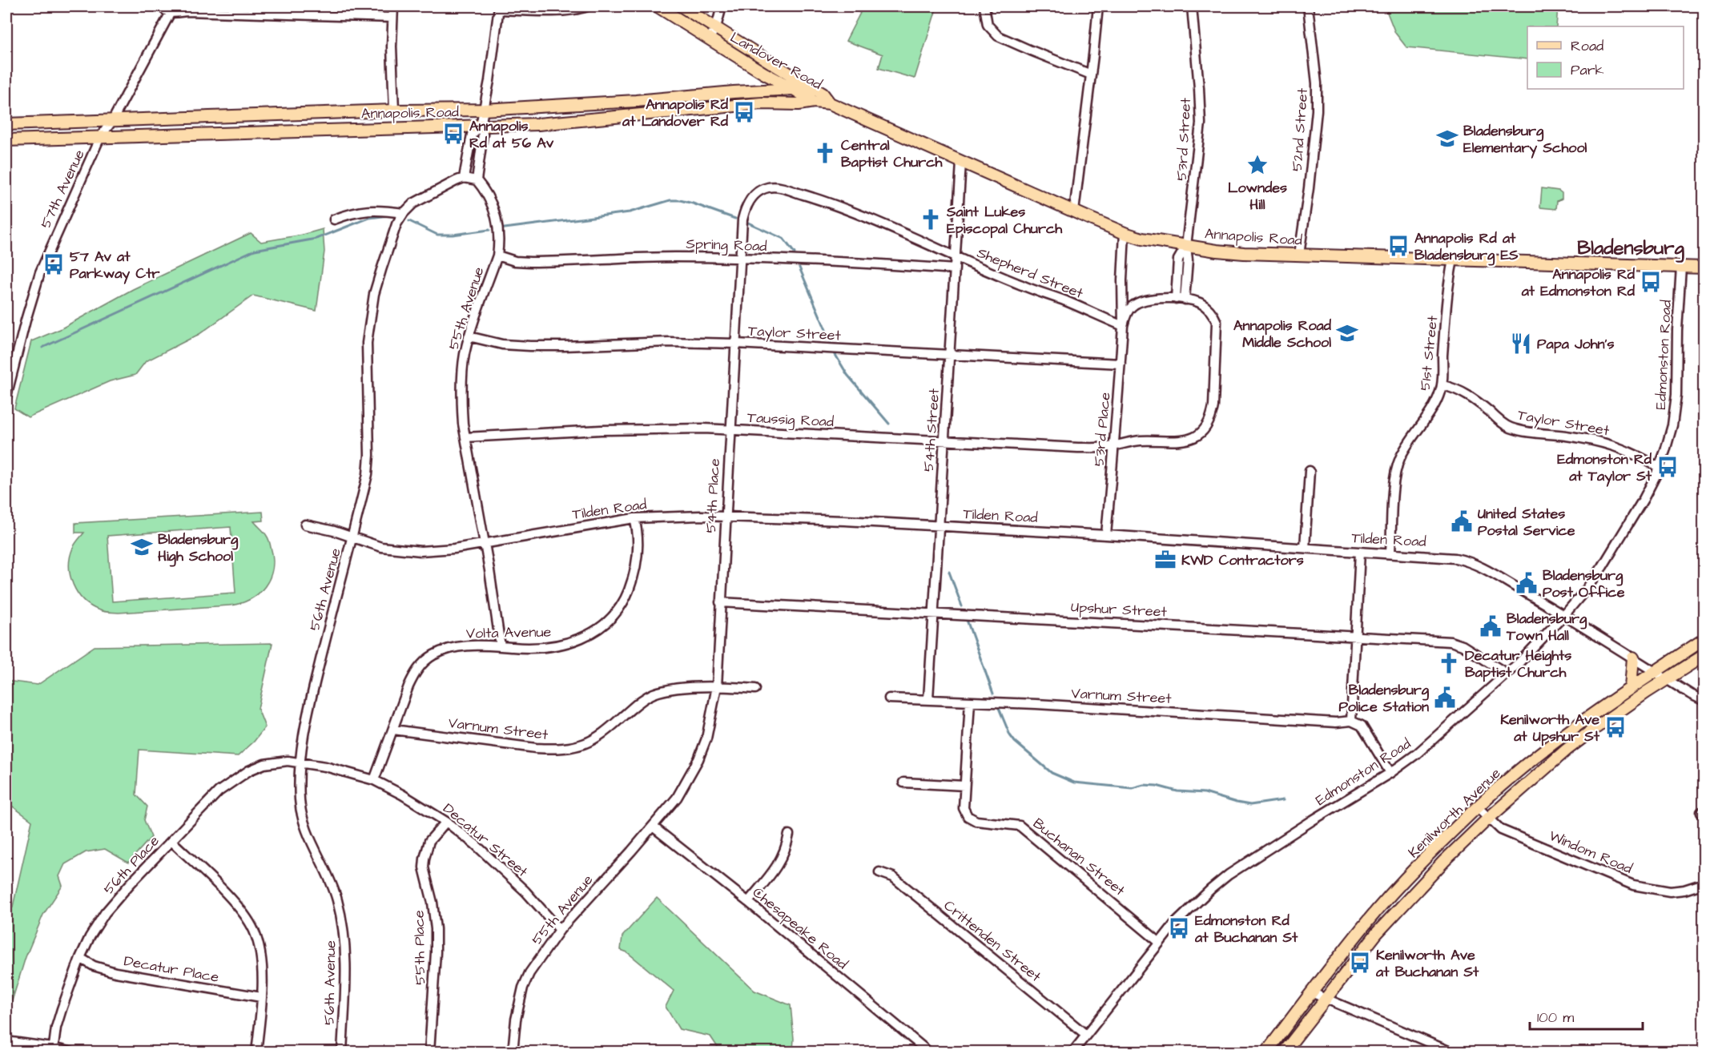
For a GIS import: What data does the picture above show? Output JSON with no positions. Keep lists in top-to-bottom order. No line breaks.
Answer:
{"streets":{"main road":["Landover Road","Annapolis Road","Kenilworth Avenue"],"street":["52nd Street","53rd Street","57th Avenue","Spring Road","Shepherd Street","55th Avenue","Taylor Street","51st Street","Edmonston Road","Taussig Road","53rd Place","54th Street","54th Place","Tilden Road","56th Avenue","Upshur Street","Volta Avenue","Varnum Street","Decatur Street","Windom Road","Buchanan Street","56th Place","Chesapeake Road","Crittenden Street","55th Place","Decatur Place"]},"crossings":[["Landover Road","Annapolis Road"],["Annapolis Road","52nd Street"],["Annapolis Road","53rd Street"],["Annapolis Road","57th Avenue"],["Annapolis Road","51st Street"],["Annapolis Road","Edmonston Road"],["Annapolis Road","53rd Place"],["Annapolis Road","54th Street"],["53rd Street","53rd Place"],["Spring Road","55th Avenue"],["Spring Road","54th Street"],["Spring Road","54th Place"],["Shepherd Street","53rd Place"],["Shepherd Street","54th Street"],["Shepherd Street","54th Place"],["55th Avenue","Taylor Street"],["55th Avenue","Taussig Road"],["55th Avenue","54th Place"],["55th Avenue","Tilden Road"],["55th Avenue","Volta Avenue"],["55th Avenue","Decatur Street"],["55th Avenue","Chesapeake Road"],["Taylor Street","51st Street"],["Taylor Street","Edmonston Road"],["Taylor Street","53rd Place"],["Taylor Street","54th Street"],["Taylor Street","54th Place"],["51st Street","Tilden Road"],["Edmonston Road","Tilden Road"],["Edmonston Road","Upshur Street"],["Edmonston Road","Buchanan Street"],["Edmonston Road","Crittenden Street"],["Taussig Road","53rd Place"],["Taussig Road","54th Street"],["Taussig Road","54th Place"],["53rd Place","Tilden Road"],["54th Street","Tilden Road"],["54th Street","Upshur Street"],["54th Street","Varnum Street"],["54th Place","Tilden Road"],["54th Place","Upshur Street"],["54th Place","Varnum Street"],["54th Place","Chesapeake Road"],["Tilden Road","56th Avenue"],["Tilden Road","Volta Avenue"],["Tilden Road","Kenilworth Avenue"],["56th Avenue","Decatur Street"],["56th Avenue","56th Place"],["Volta Avenue","Varnum Street"],["Volta Avenue","Decatur Street"],["Kenilworth Avenue","Windom Road"],["Decatur Street","56th Place"],["Decatur Street","55th Place"],["56th Place","Decatur Place"]],"districts":["Bladensburg"],"places":{"bus stop":["Annapolis Rd at Landover Rd","Annapolis Rd at 56 Av","Annapolis Rd at Bladensburg ES","57 Av at Parkway Ctr","Annapolis Rd at Edmonston Rd","Edmonston Rd at Taylor St","Kenilworth Ave at Upshur St","Edmonston Rd at Buchanan St","Kenilworth Ave at Buchanan St"],"school or university":["Bladensburg Elementary School","Annapolis Road Middle School","Bladensburg High School"],"church":["Central Baptist Church","Saint Lukes Episcopal Church","Decatur Heights Baptist Church"],"place":["Lowndes Hill"],"restaurant":["Papa John's"],"public building":["United States Postal Service","Bladensburg Post Office","Bladensburg Town Hall","Bladensburg Police Station"],"office":["KWD Contractors"]},"legend":["Road","Park"],"scale_bar":"100 m"}
